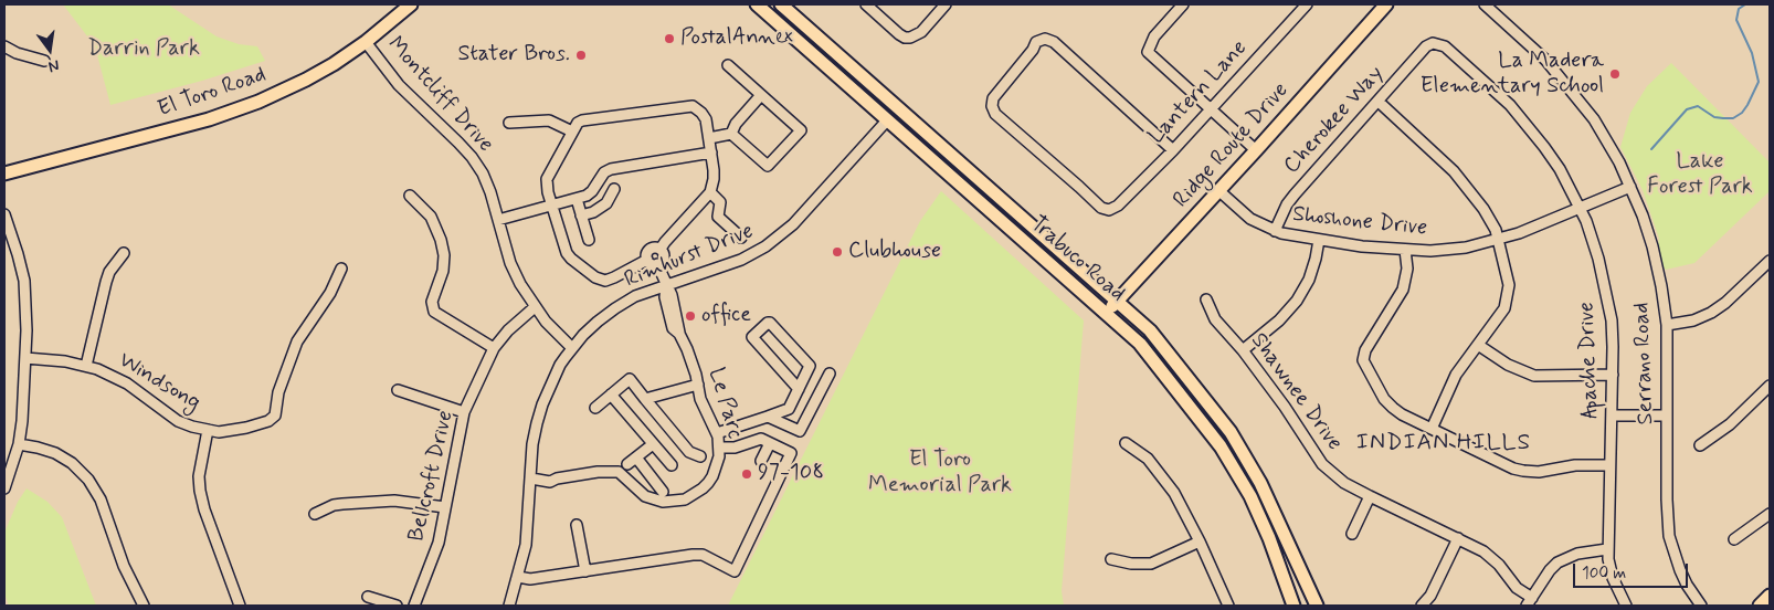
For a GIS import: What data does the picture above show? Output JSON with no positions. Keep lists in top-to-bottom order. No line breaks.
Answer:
{"streets":{"main road":["El Toro Road","Ridge Route Drive","Trabuco Road"],"street":["Lantern Lane","Montcliff Drive","Cherokee Way","Shoshone Drive","Rimhurst Drive","Apache Drive","Serrano Road","Windsong","Shawnee Drive","Le Parc","Bellcroft Drive"]},"crossings":[["El Toro Road","Montcliff Drive"],["Montcliff Drive","Rimhurst Drive"],["Montcliff Drive","Bellcroft Drive"],["Cherokee Way","Shoshone Drive"],["Cherokee Way","Apache Drive"],["Ridge Route Drive","Shoshone Drive"],["Ridge Route Drive","Trabuco Road"],["Shoshone Drive","Apache Drive"],["Shoshone Drive","Serrano Road"],["Rimhurst Drive","Trabuco Road"],["Rimhurst Drive","Le Parc"]],"districts":["INDIAN HILLS"],"parks":["Darrin Park","Lake Forest Park","El Toro Memorial Park"],"places":["PostalAnnex","Stater Bros.","La Madera Elementary School","Clubhouse","office","97-108"],"scale_bar":"100 m","north":"bottom"}
